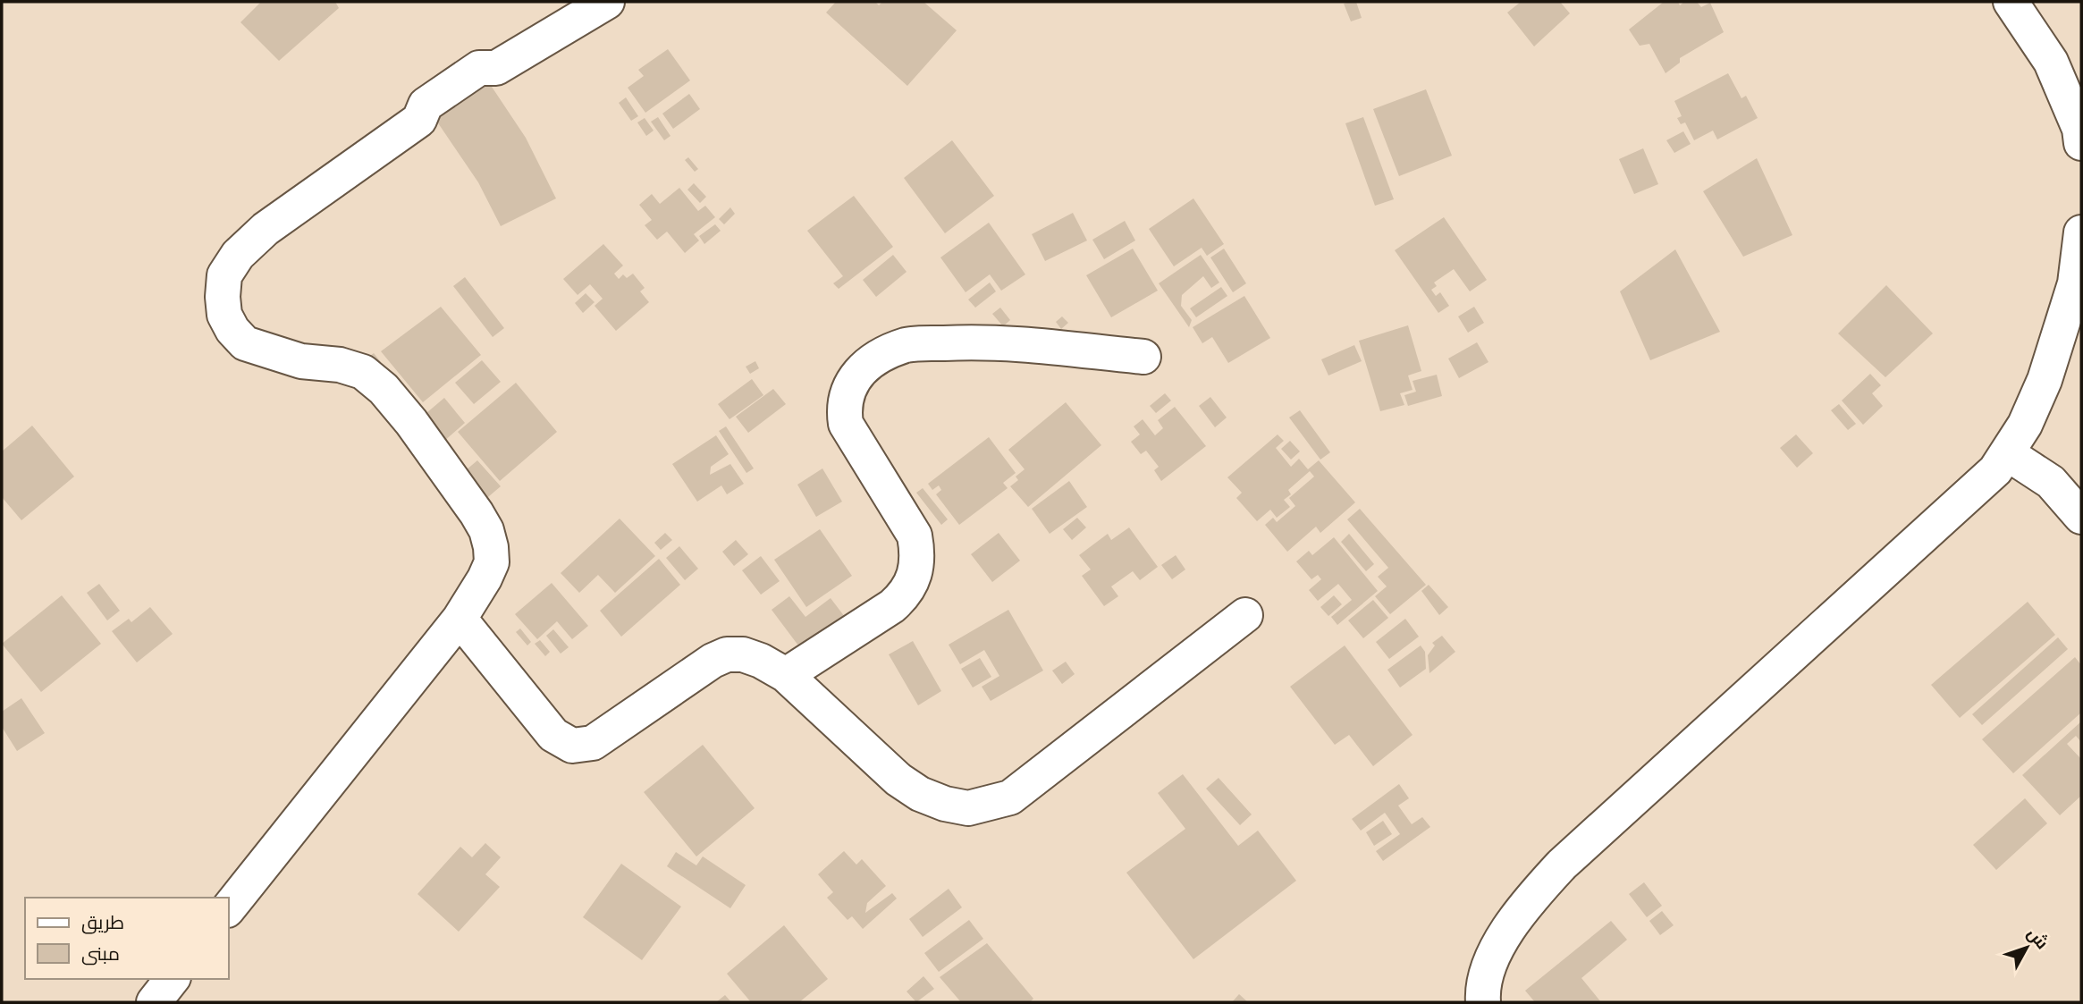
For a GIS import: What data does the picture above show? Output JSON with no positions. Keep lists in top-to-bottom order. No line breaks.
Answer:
{"legend":["طريق","مبنى"],"north":"top right"}
